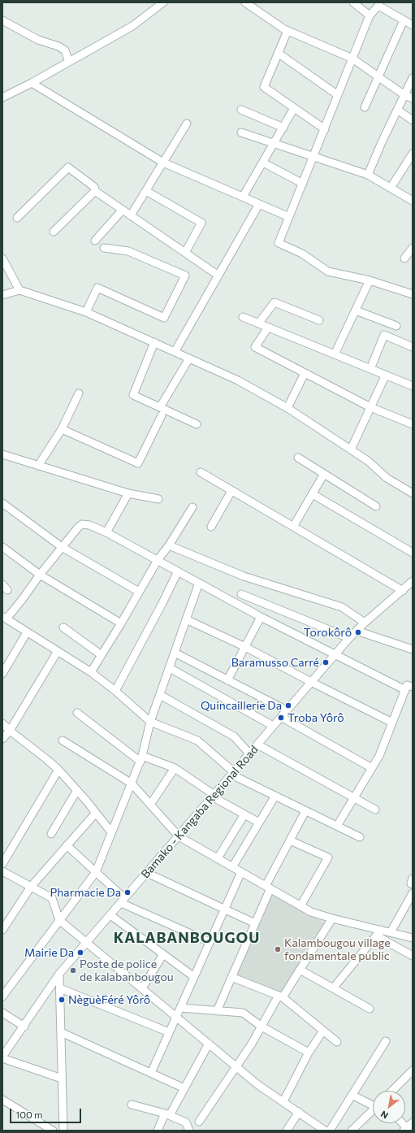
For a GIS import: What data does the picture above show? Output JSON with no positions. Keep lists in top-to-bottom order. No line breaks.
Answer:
{"streets":{"street":["Bamako - Kangaba Regional Road"]},"districts":["KALABANBOUGOU"],"places":["Torokôrô","Baramusso Carré","Quincaillerie Da","Troba Yôrô","Pharmacie Da","Kalambougou village fondamentale public","Mairie Da","Poste de police de kalabanbougou","NèguèFéré Yôrô"],"scale_bar":"100 m","north":"bottom left"}
